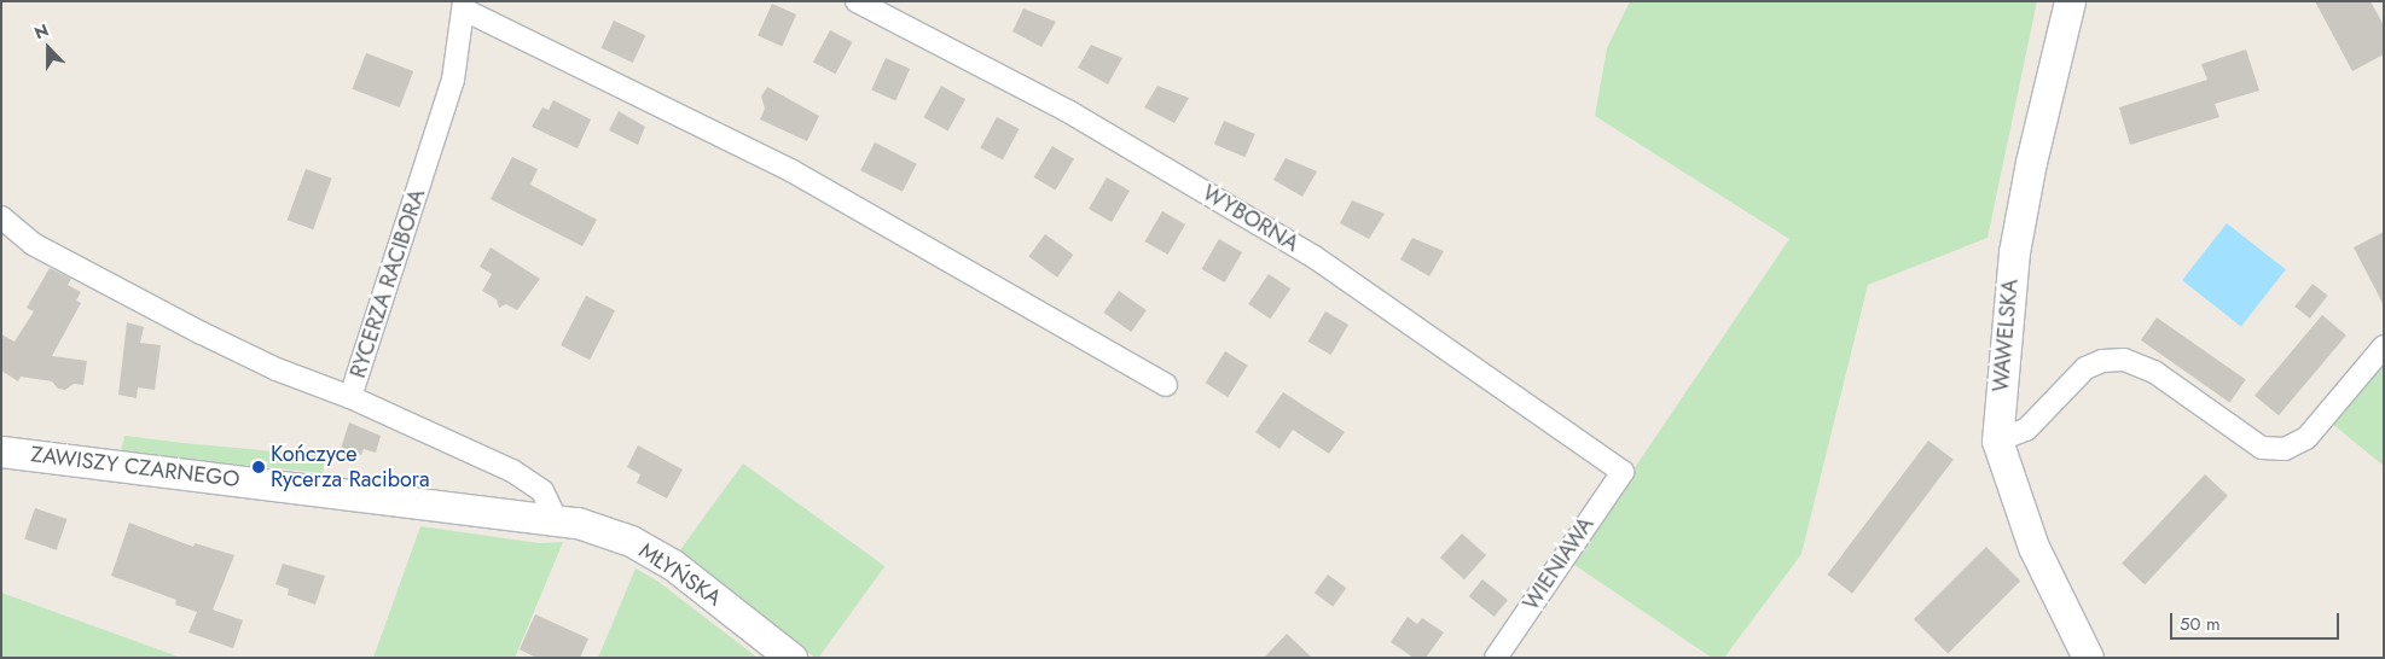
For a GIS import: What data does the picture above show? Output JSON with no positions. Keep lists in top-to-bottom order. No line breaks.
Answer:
{"streets":{"street":["WYBORNA","RYCERZA RACIBORA","WAWELSKA","ZAWISZY CZARNEGO","WIENIAWA","MŁYŃSKA"]},"crossings":[["WYBORNA","WIENIAWA"],["RYCERZA RACIBORA","ZAWISZY CZARNEGO"],["RYCERZA RACIBORA","MŁYŃSKA"],["ZAWISZY CZARNEGO","MŁYŃSKA"]],"places":["Kończyce Rycerza Racibora"],"scale_bar":"50 m","north":"top"}
